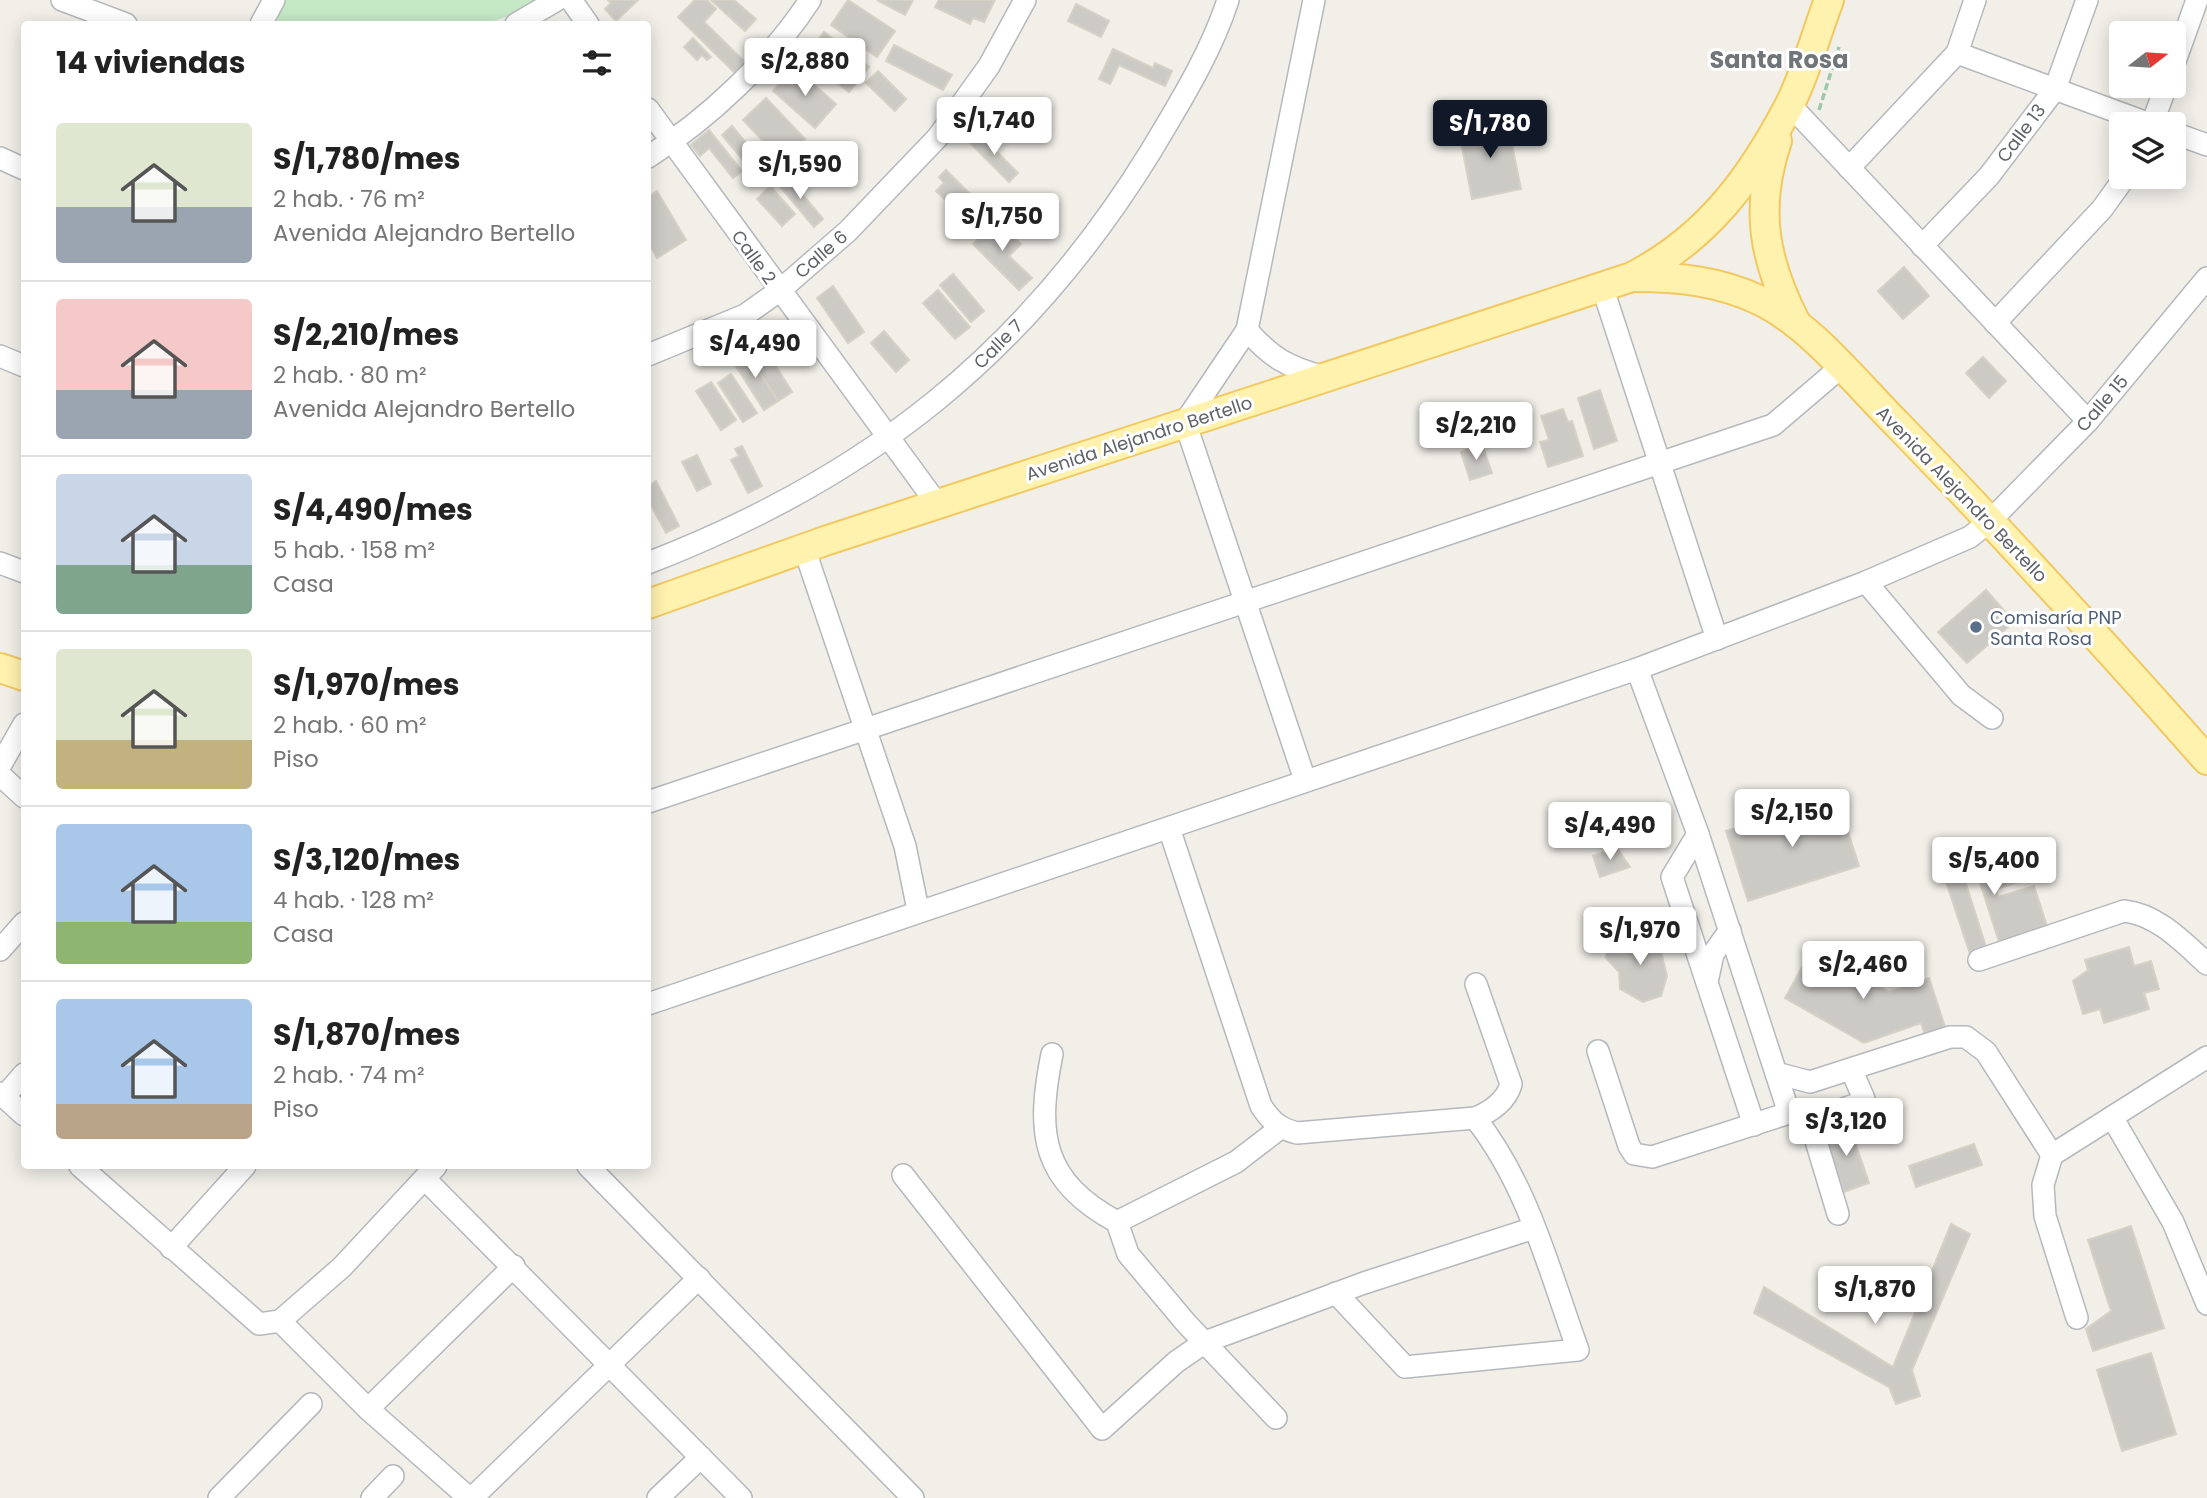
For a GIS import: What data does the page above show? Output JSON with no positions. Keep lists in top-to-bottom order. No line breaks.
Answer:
{"streets":{"main road":["Avenida Alejandro Bertello"],"street":["Calle 13","Calle 6","Calle 2","Calle 7","Calle 15"]},"crossings":[["Calle 6","Calle 2"],["Calle 2","Calle 7"],["Calle 2","Avenida Alejandro Bertello"],["Calle 15","Avenida Alejandro Bertello"]],"districts":["Santa Rosa"],"places":["Comisaría PNP Santa Rosa"],"north":"right","page":{"heading":"14 viviendas","price":["S/2,880","S/1,740","S/1,780","S/1,590","S/1,750","S/4,490","S/2,210","S/2,150","S/4,490","S/5,400","S/1,970","S/2,460","S/3,120","S/1,870"],"list":[{"name":"S/1,780/mes","note":"2 hab. · 76 m² · Avenida Alejandro Bertello"},{"name":"S/2,210/mes","note":"2 hab. · 80 m² · Avenida Alejandro Bertello"},{"name":"S/4,490/mes","note":"5 hab. · 158 m² · Casa"},{"name":"S/1,970/mes","note":"2 hab. · 60 m² · Piso"},{"name":"S/3,120/mes","note":"4 hab. · 128 m² · Casa"},{"name":"S/1,870/mes","note":"2 hab. · 74 m² · Piso"}]}}
